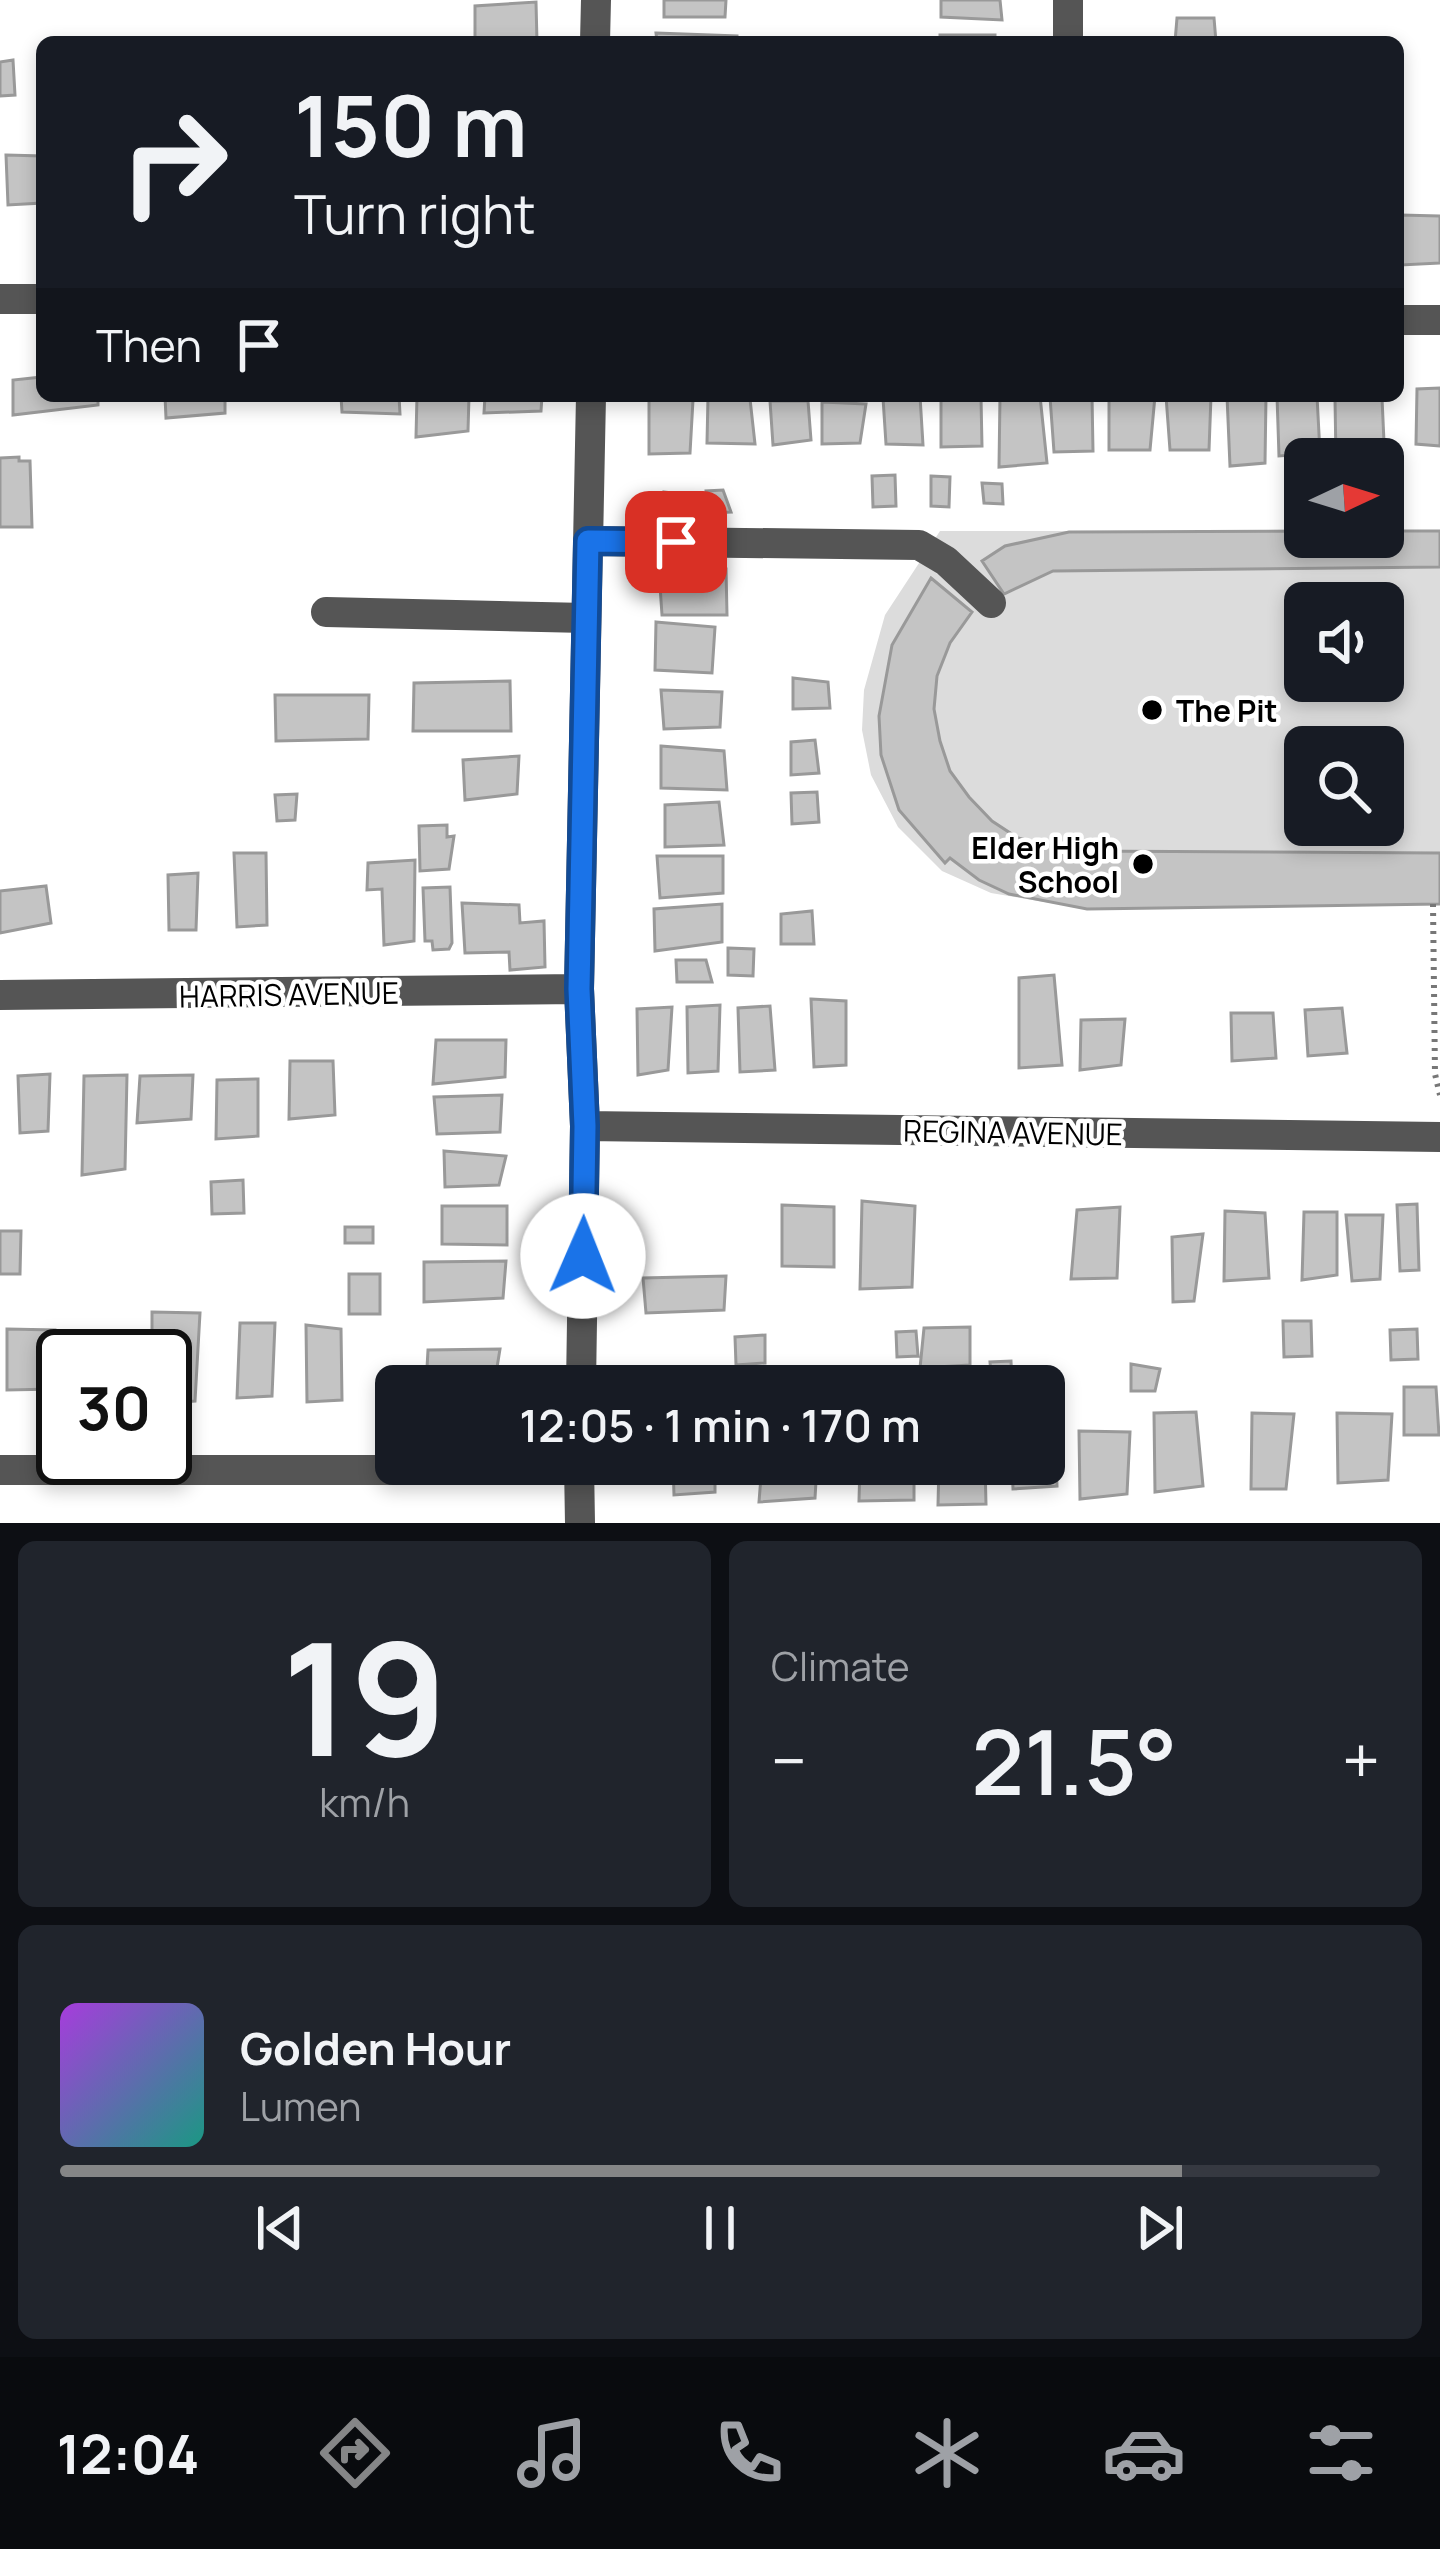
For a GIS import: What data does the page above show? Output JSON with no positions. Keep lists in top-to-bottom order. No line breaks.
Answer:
{"streets":{"street":["HARRIS AVENUE","REGINA AVENUE"]},"places":["The Pit","Elder High School"],"north":"right","page":{"turn":["150 m","Turn right"],"then":"Then","limit":"30","trip":"12:05 · 1 min · 170 m","tile":[["19","km/h"],"Climate"],"heat":["−","21.5°","+"],"song":["Golden Hour","Lumen"],"tabs":"12:04"}}
